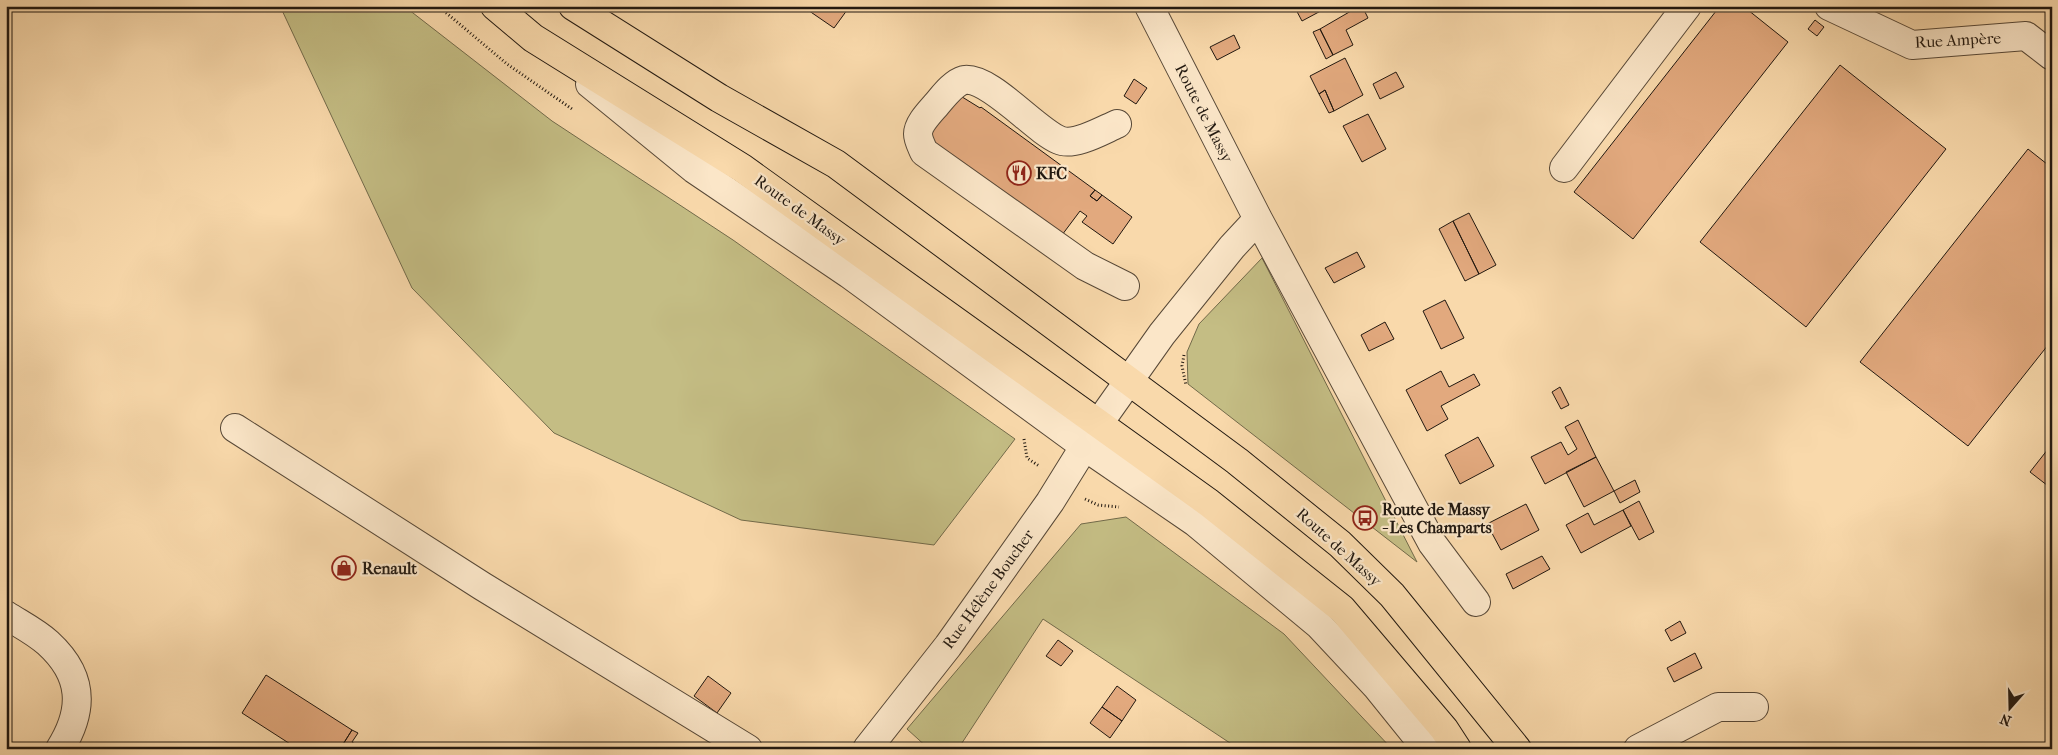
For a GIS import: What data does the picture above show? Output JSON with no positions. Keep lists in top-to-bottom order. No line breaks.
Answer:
{"streets":{"main road":["Route de Massy"],"street":["Rue Ampère","Rue Hélène Boucher"]},"crossings":[["Route de Massy","Rue Hélène Boucher"]],"places":{"restaurant":["KFC"],"bus stop":["Route de Massy - Les Champarts"],"shop":["Renault"]},"north":"bottom"}
